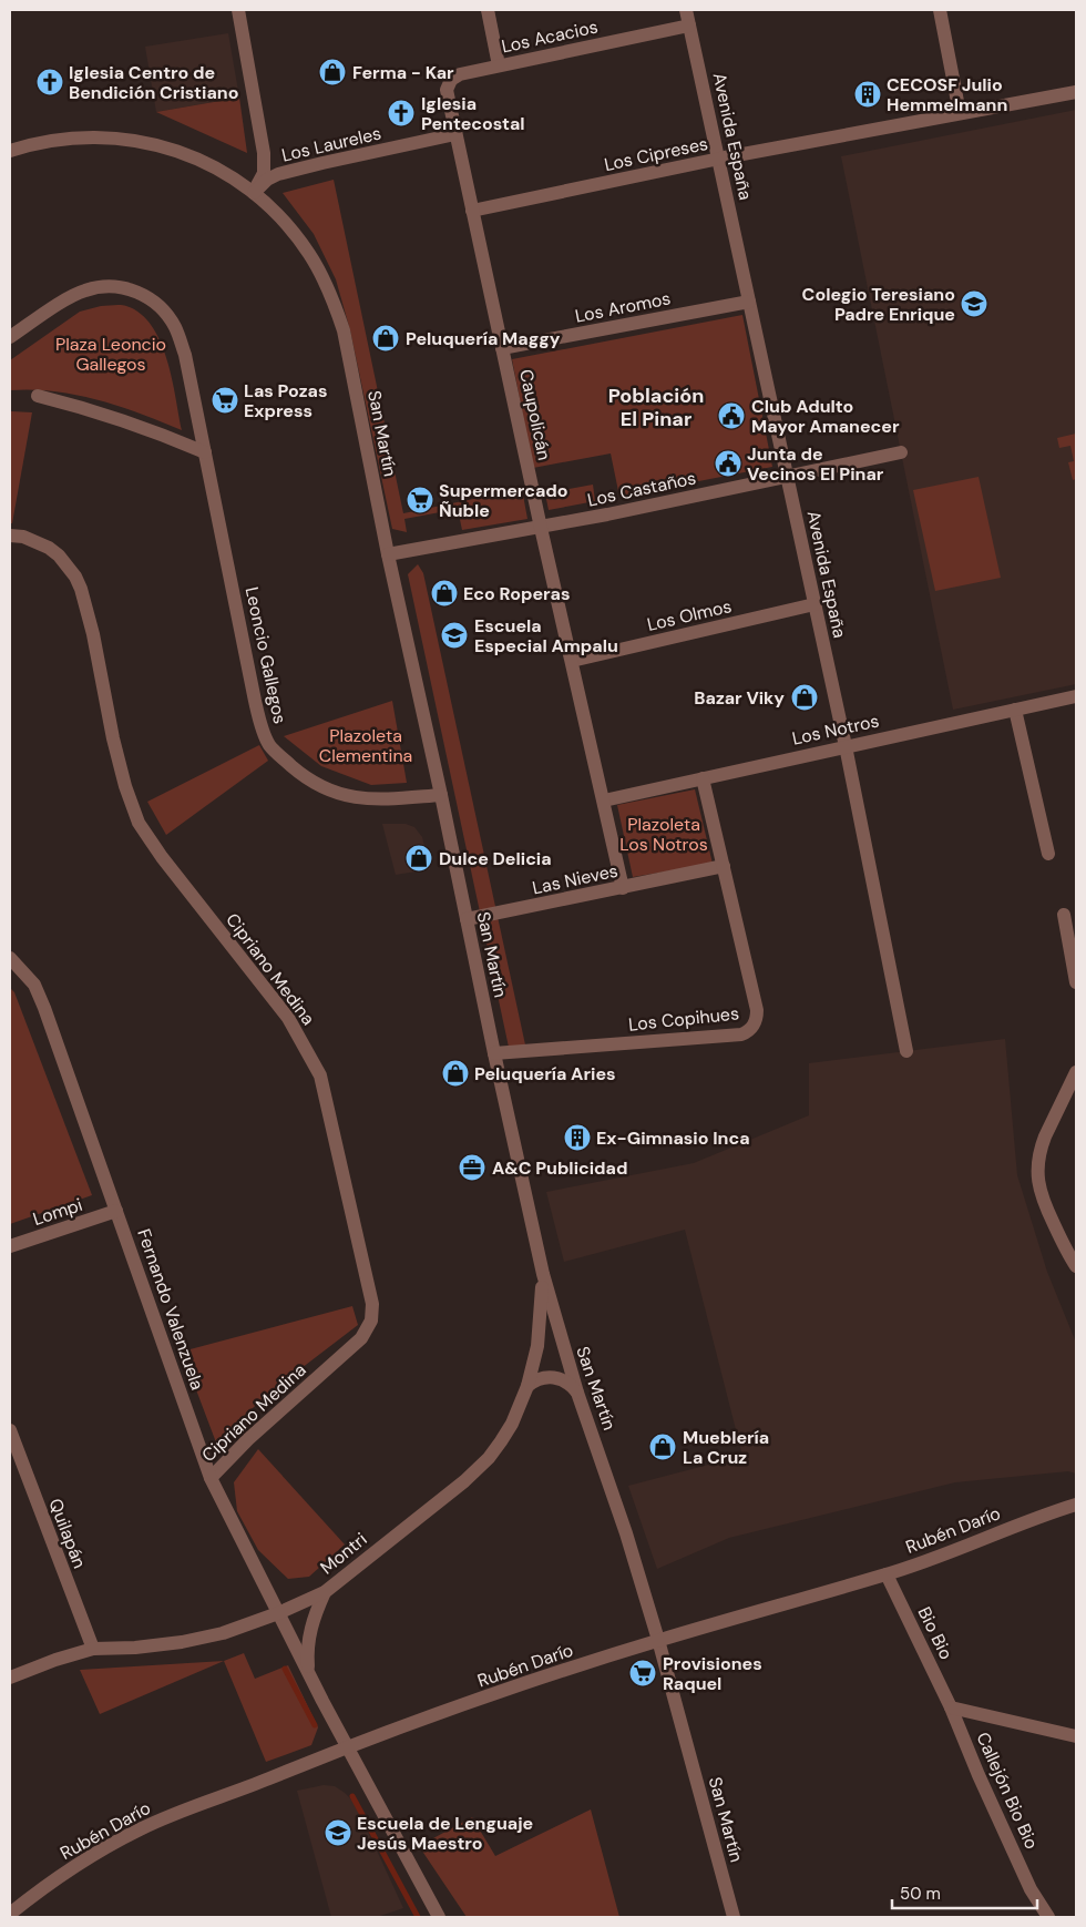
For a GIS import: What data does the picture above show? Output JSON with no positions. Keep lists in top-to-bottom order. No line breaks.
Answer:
{"streets":{"street":["Los Acacios","Avenida España","Los Laureles","Los Cipreses","Los Aromos","Caupolicán","San Martín","Los Castaños","Los Olmos","Leoncio Gallegos","Los Notros","Las Nieves","Cipriano Medina","Los Copihues","Lompi","Fernando Valenzuela","Rubén Darío","Quilapán","Montri","Bio Bio","Callejón Bio Bio"]},"crossings":[["Los Acacios","Avenida España"],["Los Acacios","Caupolicán"],["Avenida España","Los Cipreses"],["Avenida España","Los Aromos"],["Avenida España","Los Castaños"],["Avenida España","Los Olmos"],["Avenida España","Los Notros"],["Los Laureles","Caupolicán"],["Los Laureles","San Martín"],["Los Cipreses","Caupolicán"],["Los Aromos","Caupolicán"],["Caupolicán","Los Castaños"],["Caupolicán","Los Olmos"],["Caupolicán","Los Notros"],["Caupolicán","Las Nieves"],["San Martín","Los Castaños"],["San Martín","Leoncio Gallegos"],["San Martín","Las Nieves"],["San Martín","Los Copihues"],["San Martín","Rubén Darío"],["San Martín","Montri"],["Los Notros","Los Copihues"],["Las Nieves","Los Copihues"],["Cipriano Medina","Fernando Valenzuela"],["Lompi","Fernando Valenzuela"],["Fernando Valenzuela","Rubén Darío"],["Fernando Valenzuela","Montri"],["Rubén Darío","Bio Bio"],["Quilapán","Montri"],["Bio Bio","Callejón Bio Bio"]],"districts":["Población El Pinar"],"parks":["Plaza Leoncio Gallegos","Plazoleta Clementina","Plazoleta Los Notros"],"places":{"shop":["Ferma - Kar","Peluquería Maggy","Eco Roperas","Bazar Viky","Dulce Delicia","Peluquería Aries","Mueblería La Cruz"],"church":["Iglesia Centro de Bendición Cristiano","Iglesia Pentecostal"],"building":["CECOSF Julio Hemmelmann","Ex-Gimnasio Inca"],"school or university":["Colegio Teresiano Padre Enrique","Escuela Especial Ampalu","Escuela de Lenguaje Jesús Maestro"],"supermarket":["Las Pozas Express","Supermercado Ñuble","Provisiones Raquel"],"public building":["Club Adulto Mayor Amanecer","Junta de Vecinos El Pinar"],"office":["A&C Publicidad"]},"scale_bar":"50 m"}
